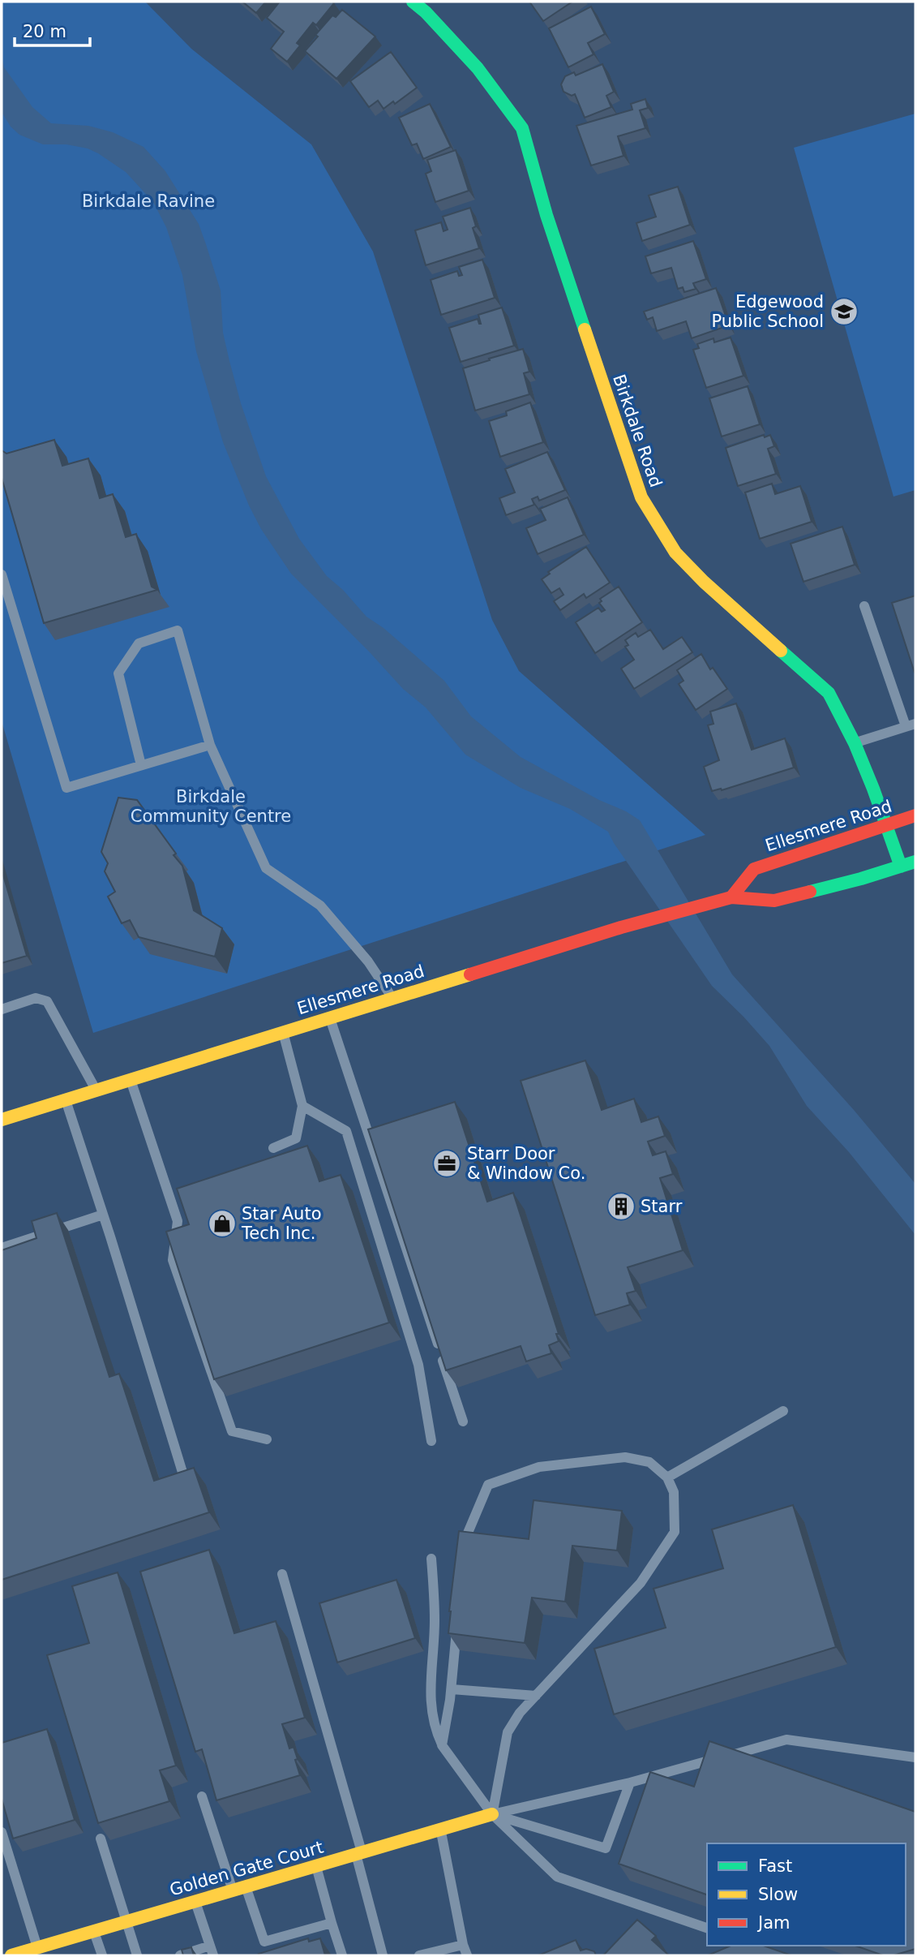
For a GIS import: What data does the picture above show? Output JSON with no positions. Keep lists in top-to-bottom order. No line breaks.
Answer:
{"streets":{"street":["Birkdale Road","Ellesmere Road","Golden Gate Court"]},"crossings":[["Birkdale Road","Ellesmere Road"]],"parks":["Birkdale Ravine","Birkdale Community Centre"],"places":{"school or university":["Edgewood Public School"],"office":["Starr Door & Window Co."],"building":["Starr"],"shop":["Star Auto Tech Inc."]},"legend":["Fast","Slow","Jam"],"scale_bar":"20 m"}
